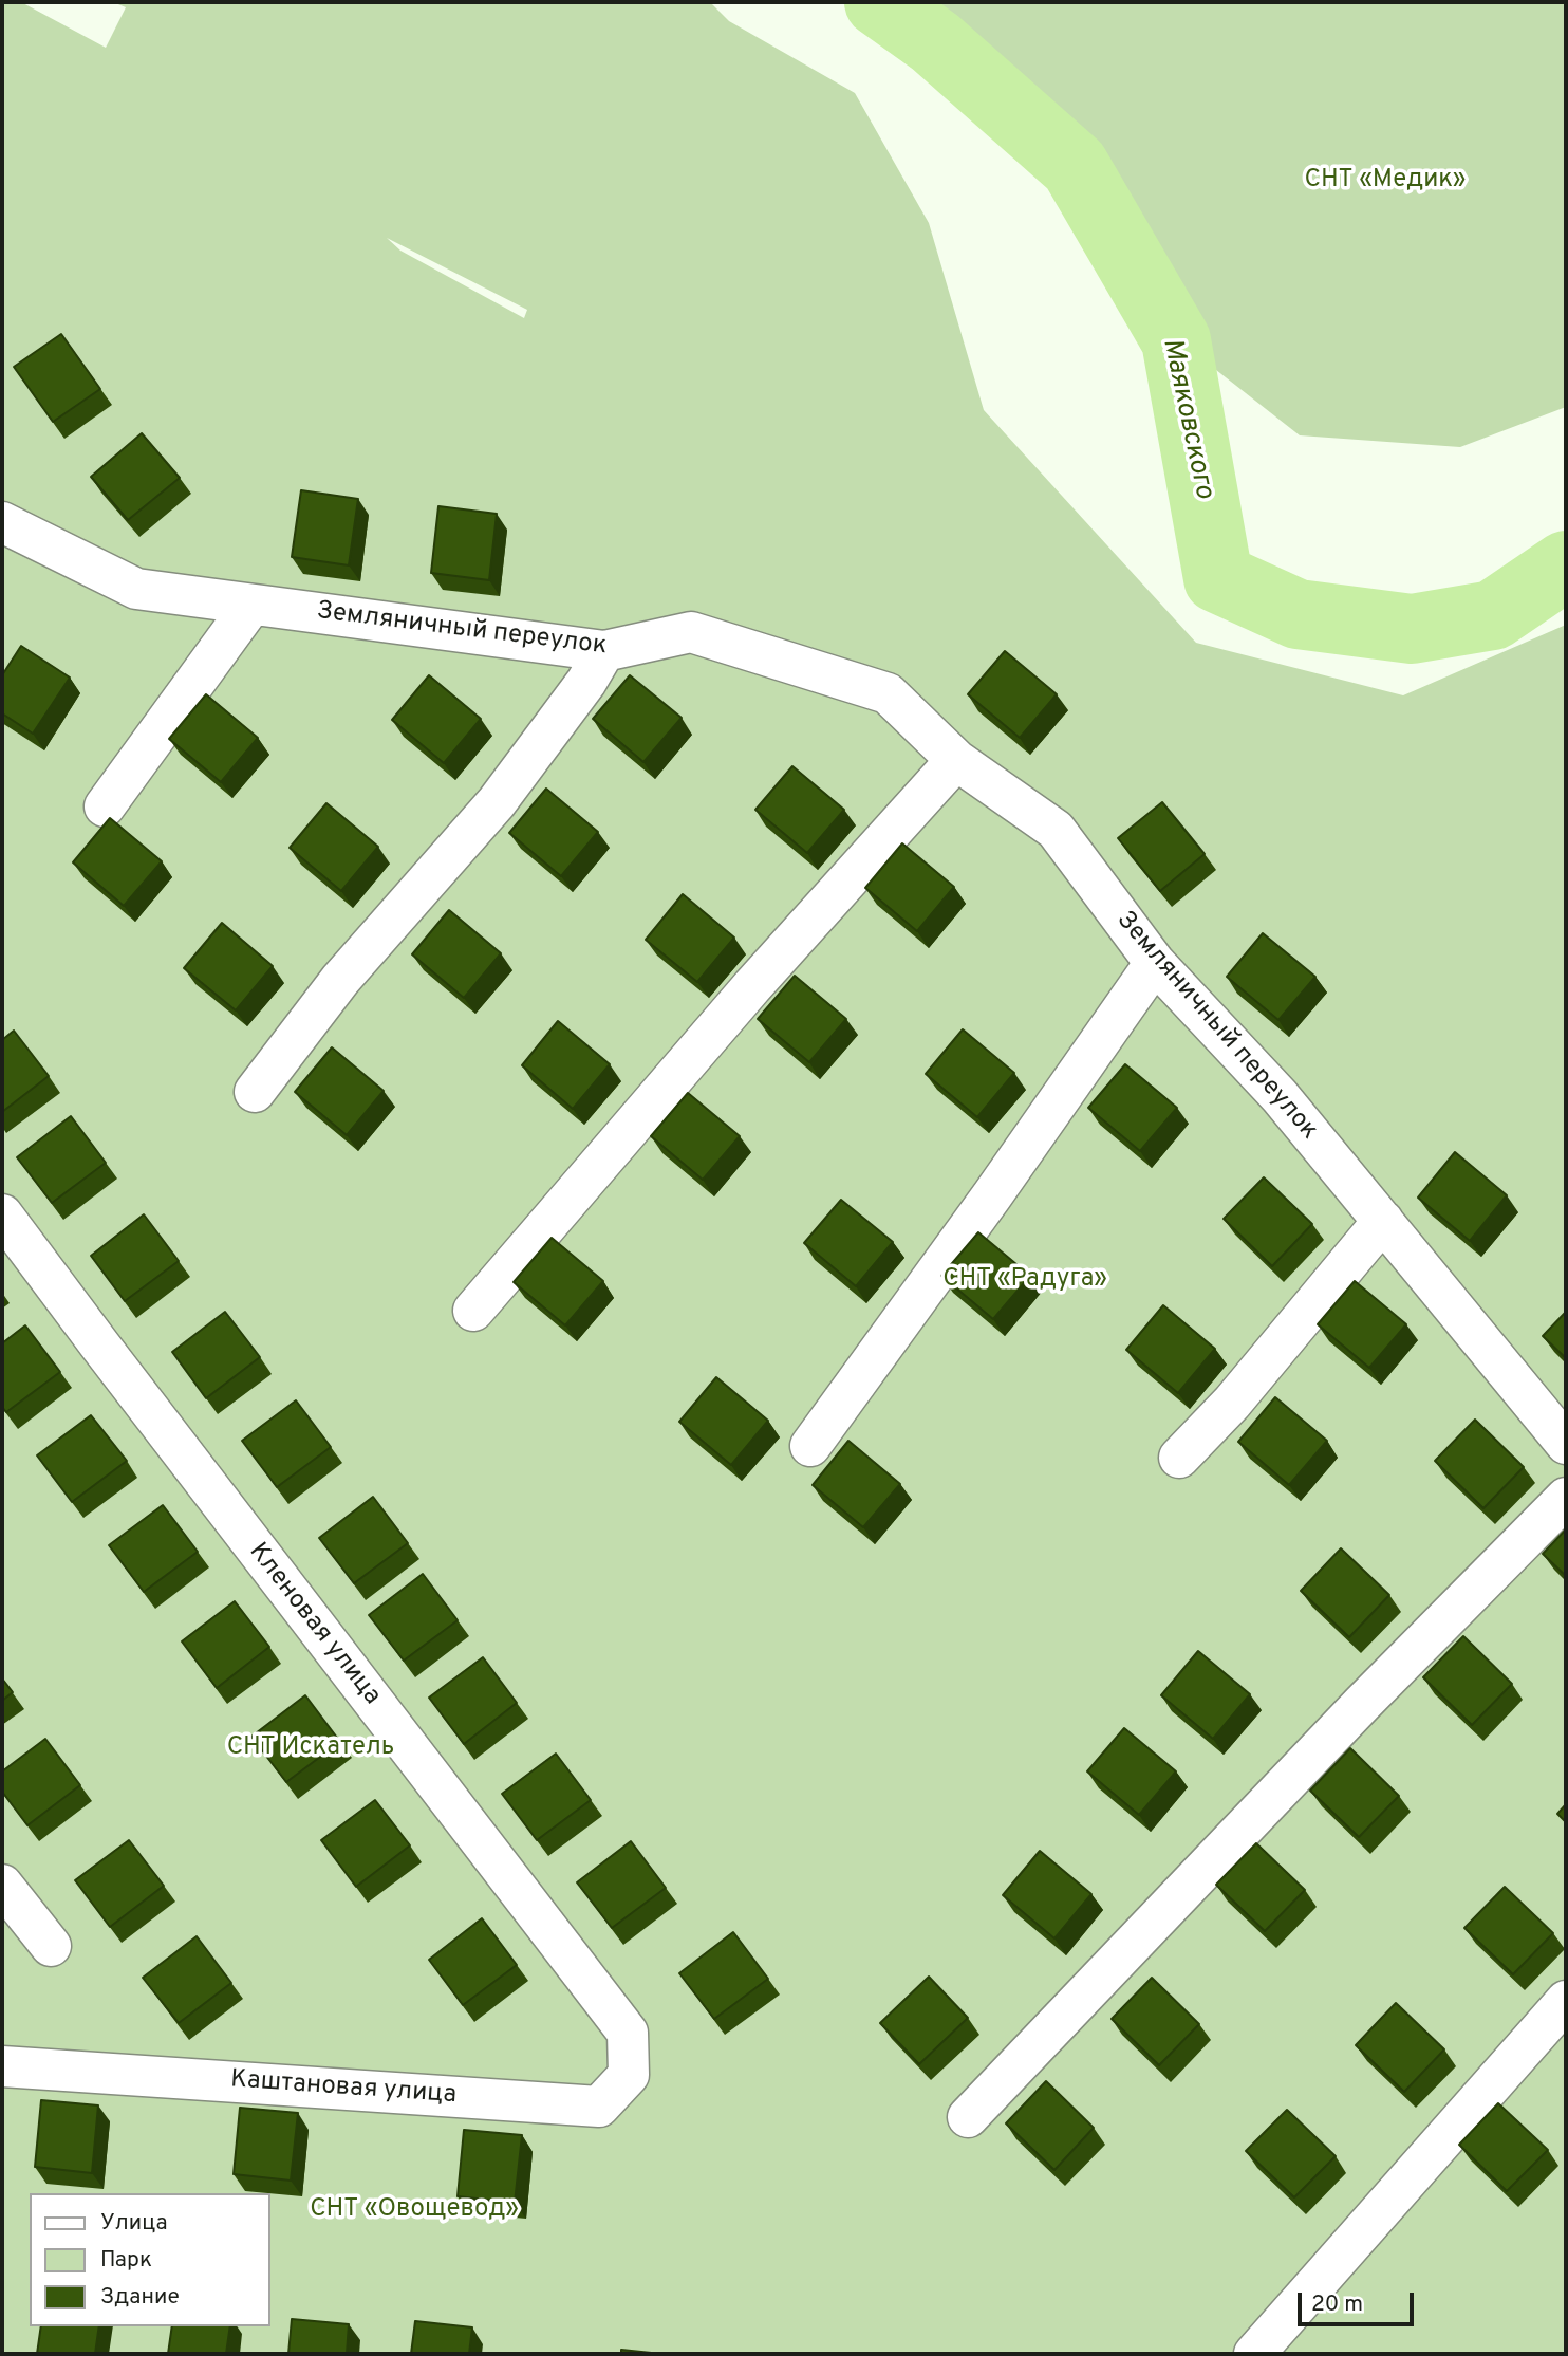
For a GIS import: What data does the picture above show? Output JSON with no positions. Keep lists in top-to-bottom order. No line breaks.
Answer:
{"streets":{"street":["Земляничный переулок","Кленовая улица","Каштановая улица"]},"crossings":[["Кленовая улица","Каштановая улица"]],"water":["Маяковского"],"parks":["СНТ «Медик»","СНТ «Радуга»","СНТ Искатель","СНТ «Овощевод»"],"legend":["Улица","Парк","Здание"],"scale_bar":"20 m"}
